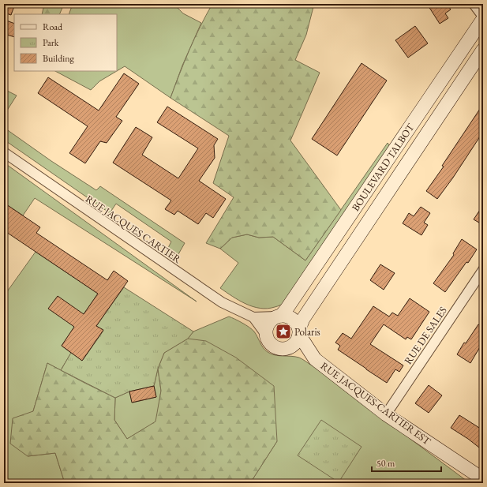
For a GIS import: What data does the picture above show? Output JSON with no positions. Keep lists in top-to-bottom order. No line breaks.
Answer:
{"streets":{"main road":["BOULEVARD TALBOT","RUE JACQUES-CARTIER EST"],"street":["RUE JACQUES CARTIER","RUE DE SALES"]},"crossings":[["BOULEVARD TALBOT","RUE JACQUES CARTIER"],["BOULEVARD TALBOT","RUE JACQUES-CARTIER EST"],["RUE JACQUES CARTIER","RUE JACQUES-CARTIER EST"],["RUE DE SALES","RUE JACQUES-CARTIER EST"]],"places":{"place":["Polaris"]},"legend":["Road","Park","Building"],"scale_bar":"50 m"}
